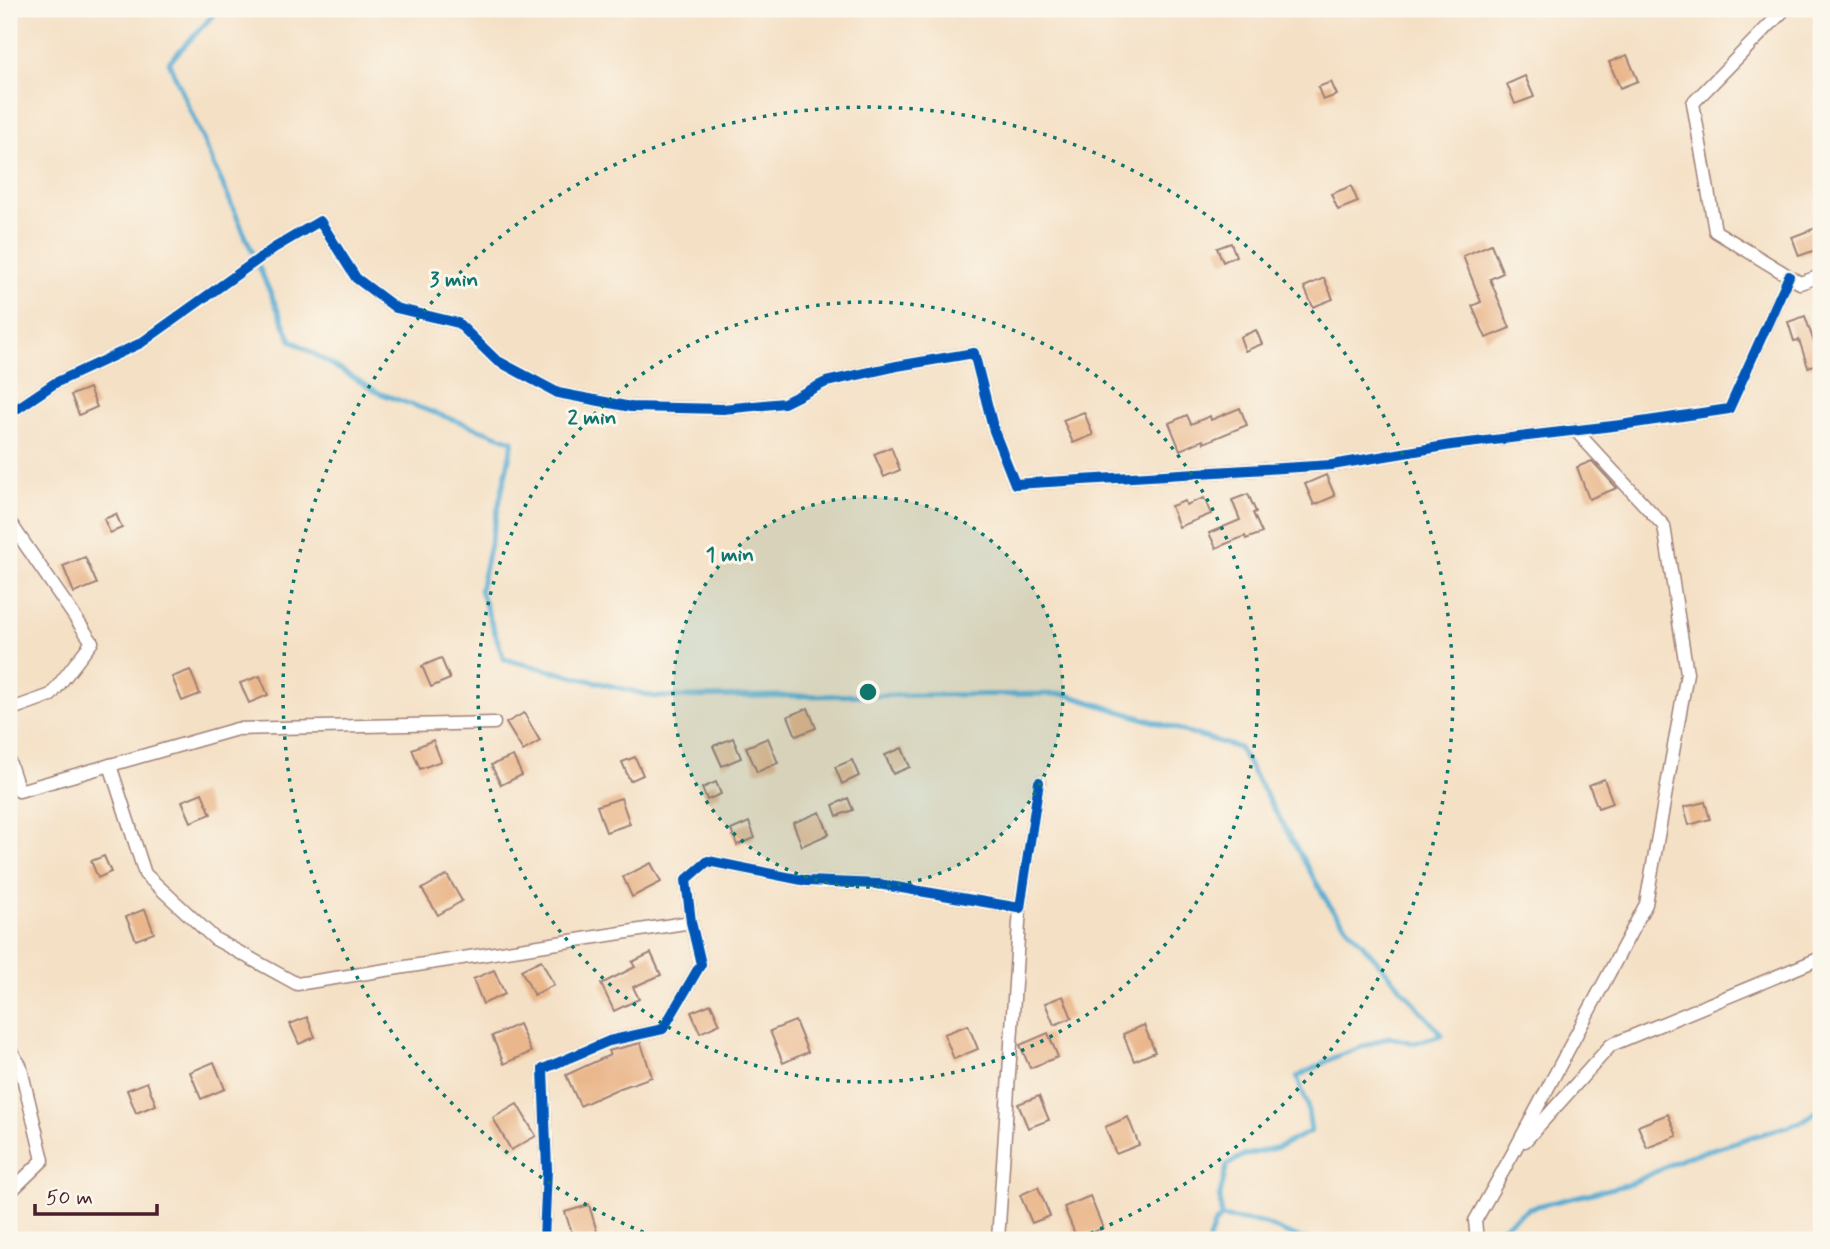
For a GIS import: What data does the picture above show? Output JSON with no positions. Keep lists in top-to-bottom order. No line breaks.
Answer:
{"scale_bar":"50 m","rings":["3 min","2 min","1 min"]}
